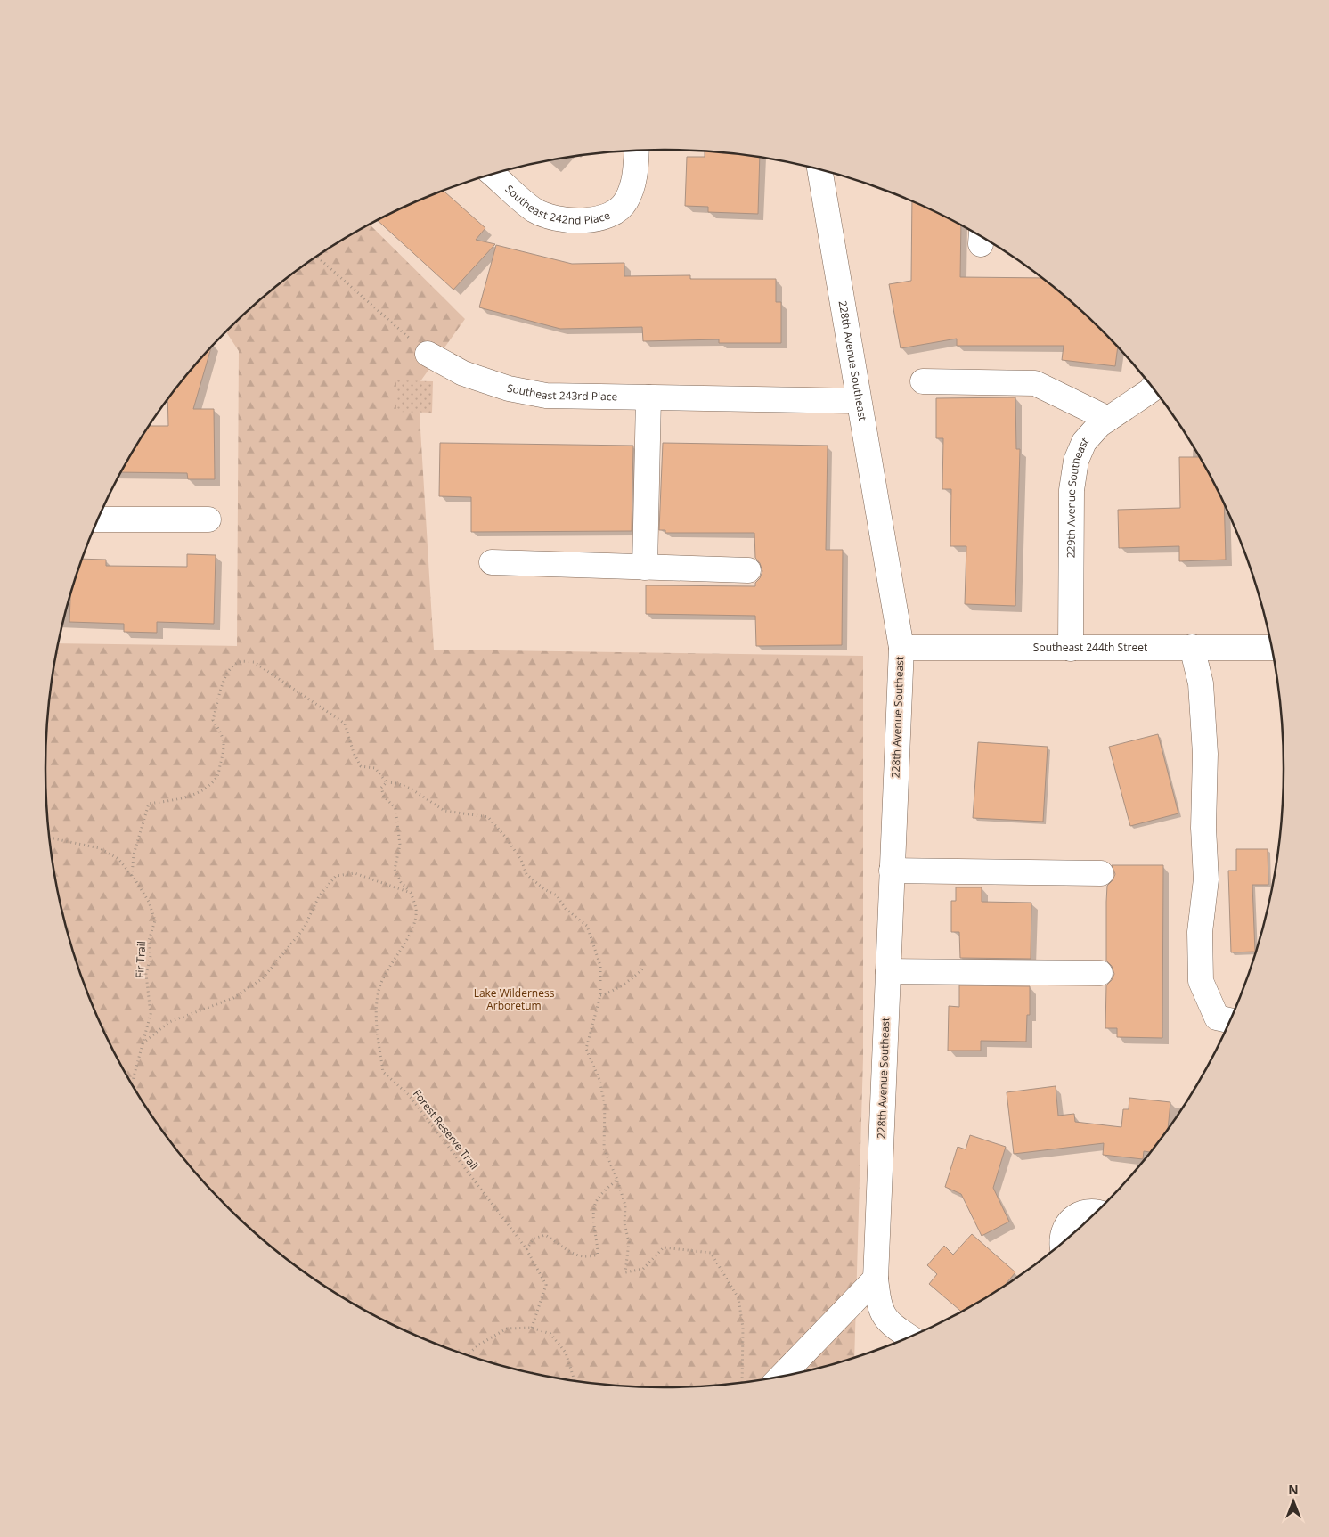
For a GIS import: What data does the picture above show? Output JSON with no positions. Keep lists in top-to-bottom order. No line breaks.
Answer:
{"streets":{"street":["Southeast 242nd Place","228th Avenue Southeast","Southeast 243rd Place","229th Avenue Southeast","Southeast 244th Street"],"path":["Fir Trail","Forest Reserve Trail"]},"crossings":[["228th Avenue Southeast","Southeast 243rd Place"],["228th Avenue Southeast","Southeast 244th Street"],["229th Avenue Southeast","Southeast 244th Street"]],"parks":["Lake Wilderness Arboretum"],"north":"top"}
